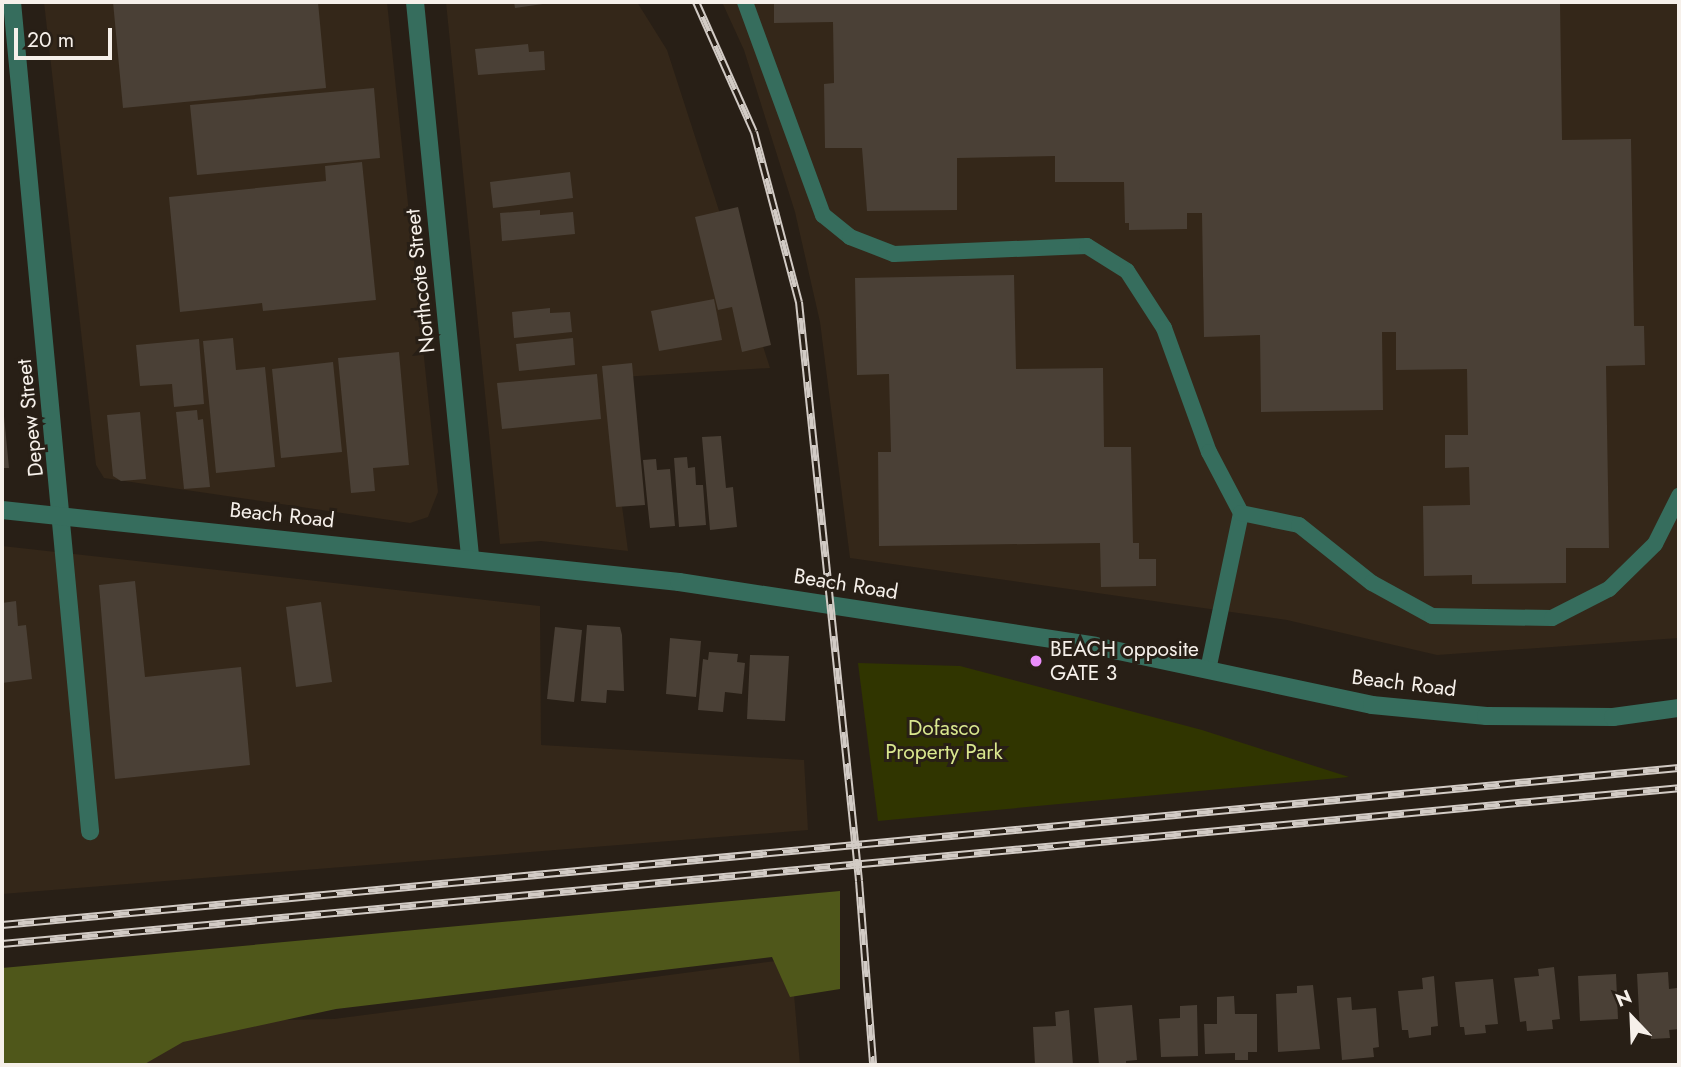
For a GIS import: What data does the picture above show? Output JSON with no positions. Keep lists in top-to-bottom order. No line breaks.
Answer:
{"streets":{"street":["Northcote Street","Depew Street","Beach Road"]},"crossings":[["Northcote Street","Beach Road"],["Depew Street","Beach Road"]],"parks":["Dofasco Property Park"],"places":["BEACH opposite GATE 3"],"scale_bar":"20 m","north":"top left"}
